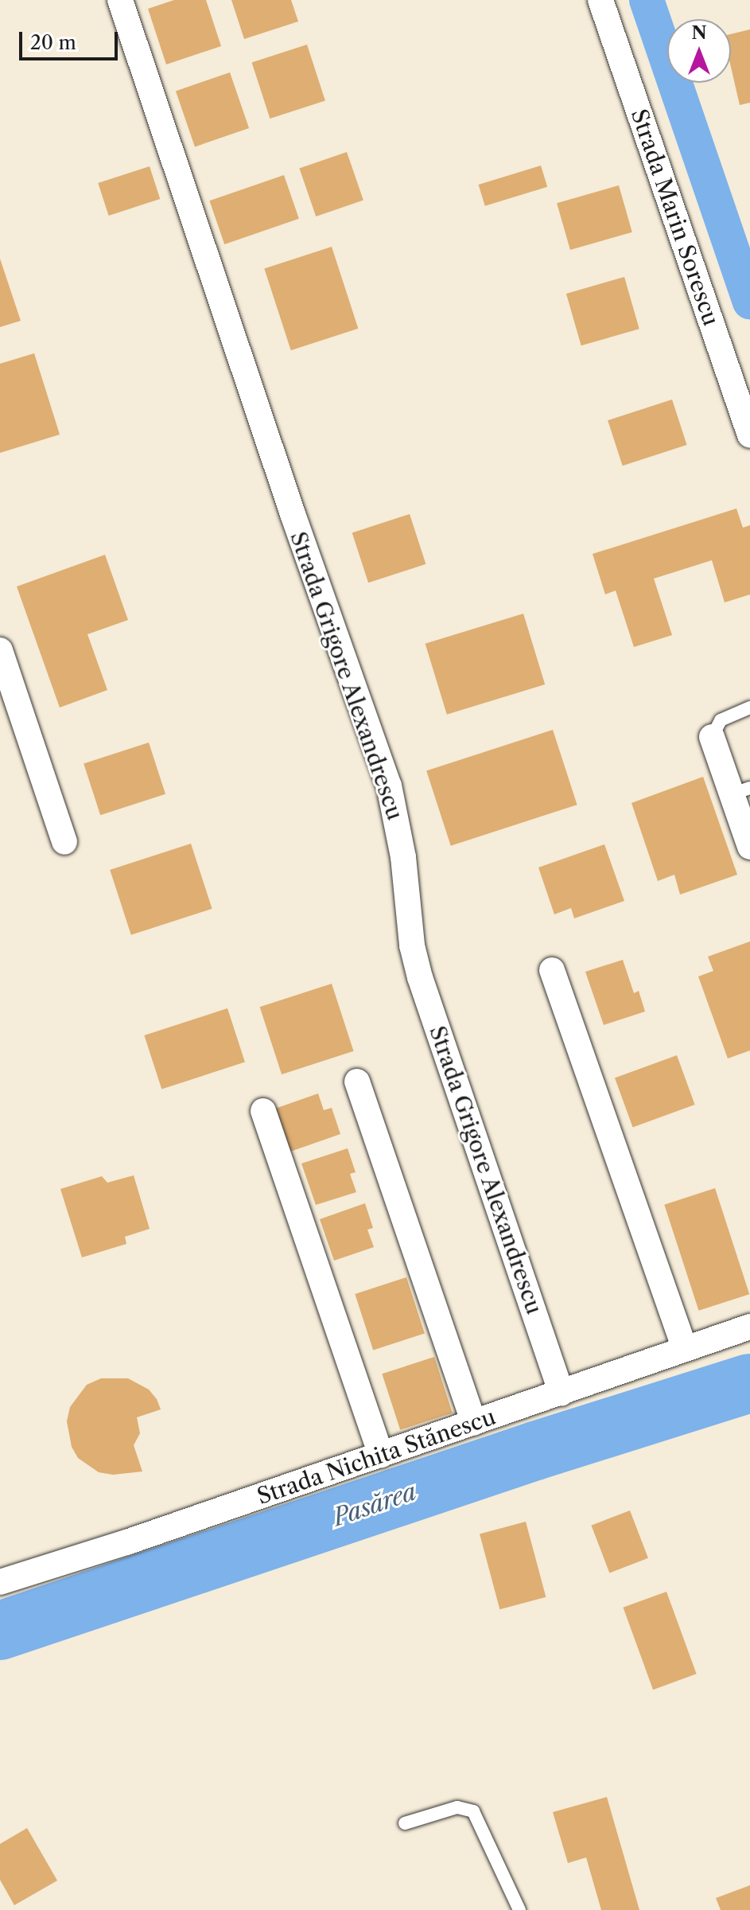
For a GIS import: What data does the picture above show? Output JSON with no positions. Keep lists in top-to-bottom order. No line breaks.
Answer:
{"streets":{"street":["Strada Marin Sorescu","Strada Grigore Alexandrescu","Strada Nichita Stănescu"]},"crossings":[["Strada Grigore Alexandrescu","Strada Nichita Stănescu"]],"water":["Pasărea"],"scale_bar":"20 m","north":"top"}
